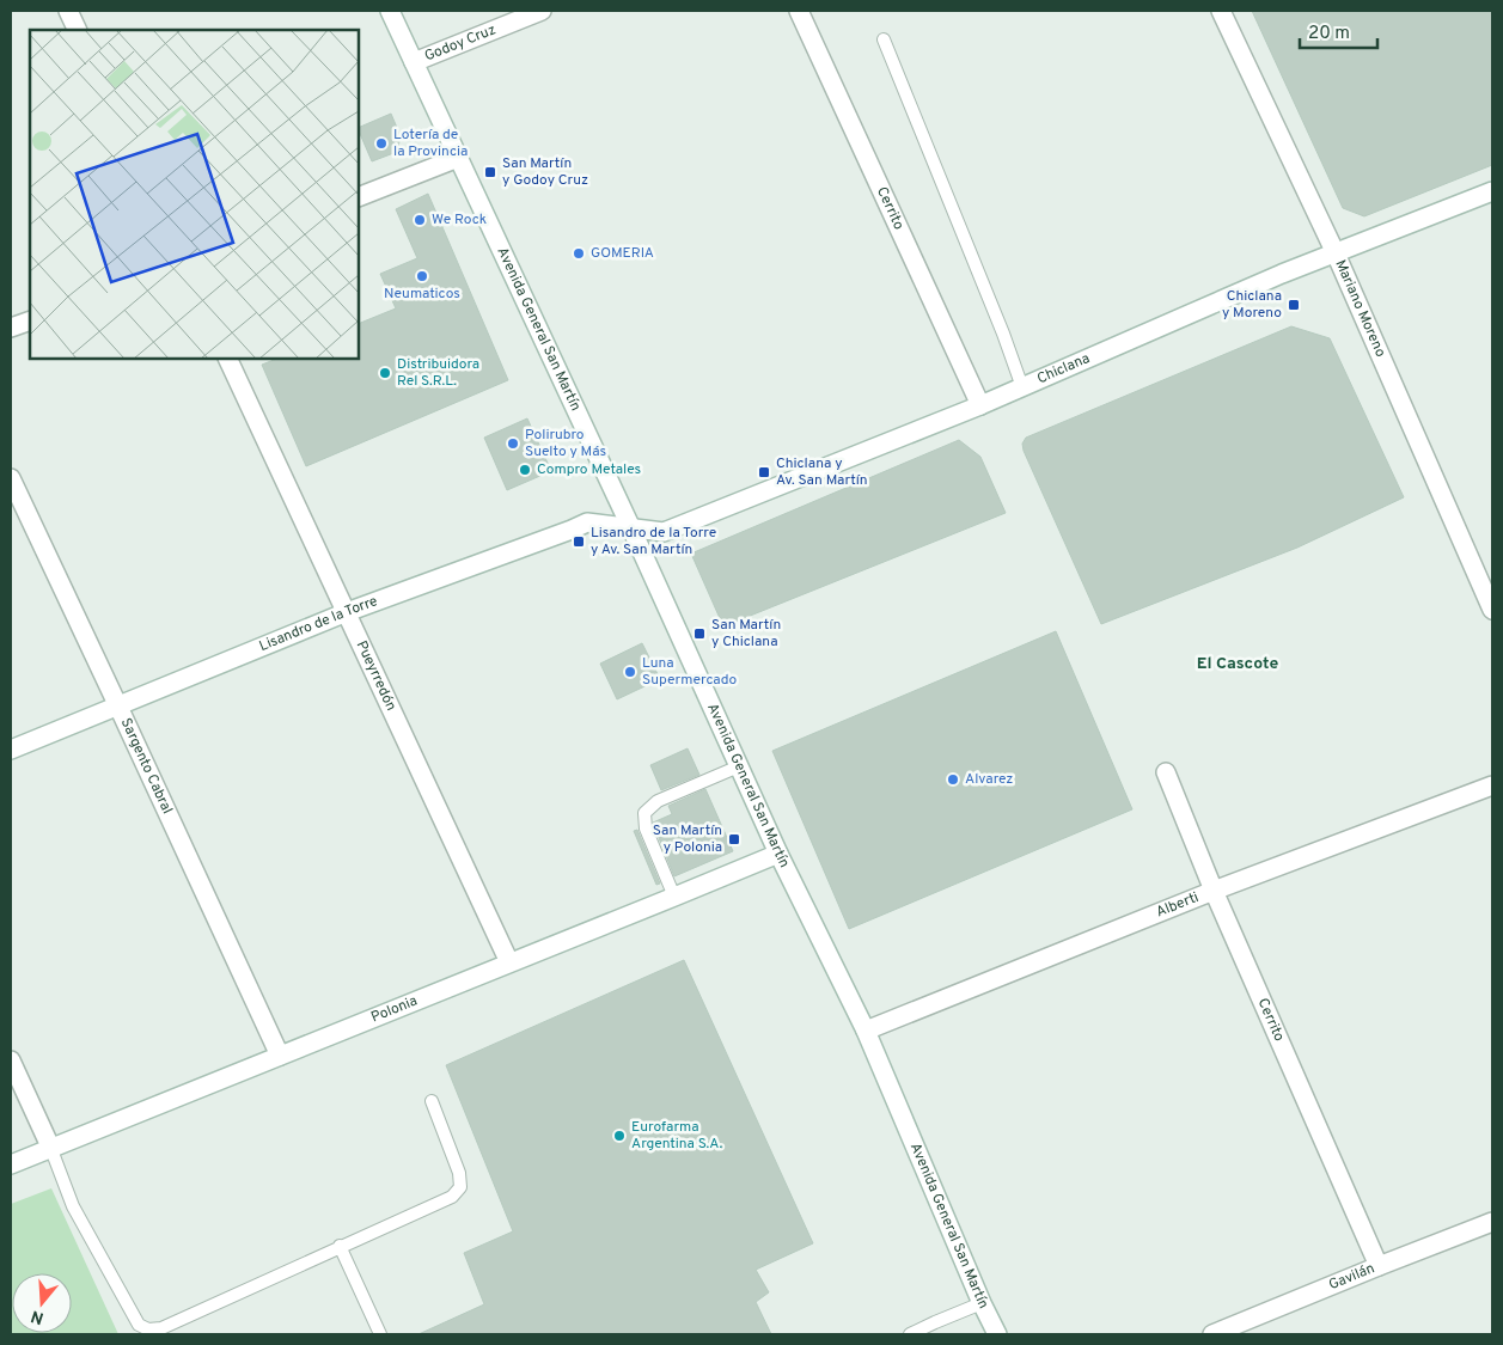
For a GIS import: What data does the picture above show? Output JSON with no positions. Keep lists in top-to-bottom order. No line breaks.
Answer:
{"streets":{"street":["Godoy Cruz","Cerrito","Mariano Moreno","Avenida General San Martín","Chiclana","Lisandro de la Torre","Pueyrredón","Sargento Cabral","Alberti","Polonia","Gavilán"]},"crossings":[["Godoy Cruz","Avenida General San Martín"],["Cerrito","Chiclana"],["Cerrito","Alberti"],["Cerrito","Gavilán"],["Mariano Moreno","Chiclana"],["Avenida General San Martín","Chiclana"],["Avenida General San Martín","Lisandro de la Torre"],["Avenida General San Martín","Alberti"],["Avenida General San Martín","Polonia"],["Chiclana","Lisandro de la Torre"],["Lisandro de la Torre","Pueyrredón"],["Lisandro de la Torre","Sargento Cabral"],["Pueyrredón","Polonia"],["Sargento Cabral","Polonia"]],"districts":["El Cascote"],"places":{"other":["Lotería de la Provincia","We Rock","GOMERIA","Neumaticos","Distribuidora Rel S.R.L.","Polirubro Suelto y Más","Compro Metales","Luna Supermercado","Alvarez","Eurofarma Argentina S.A."],"transit":["San Martín y Godoy Cruz","Chiclana y Moreno","Chiclana y Av. San Martín","Lisandro de la Torre y Av. San Martín","San Martín y Chiclana","San Martín y Polonia"]},"scale_bar":"20 m","north":"bottom"}
